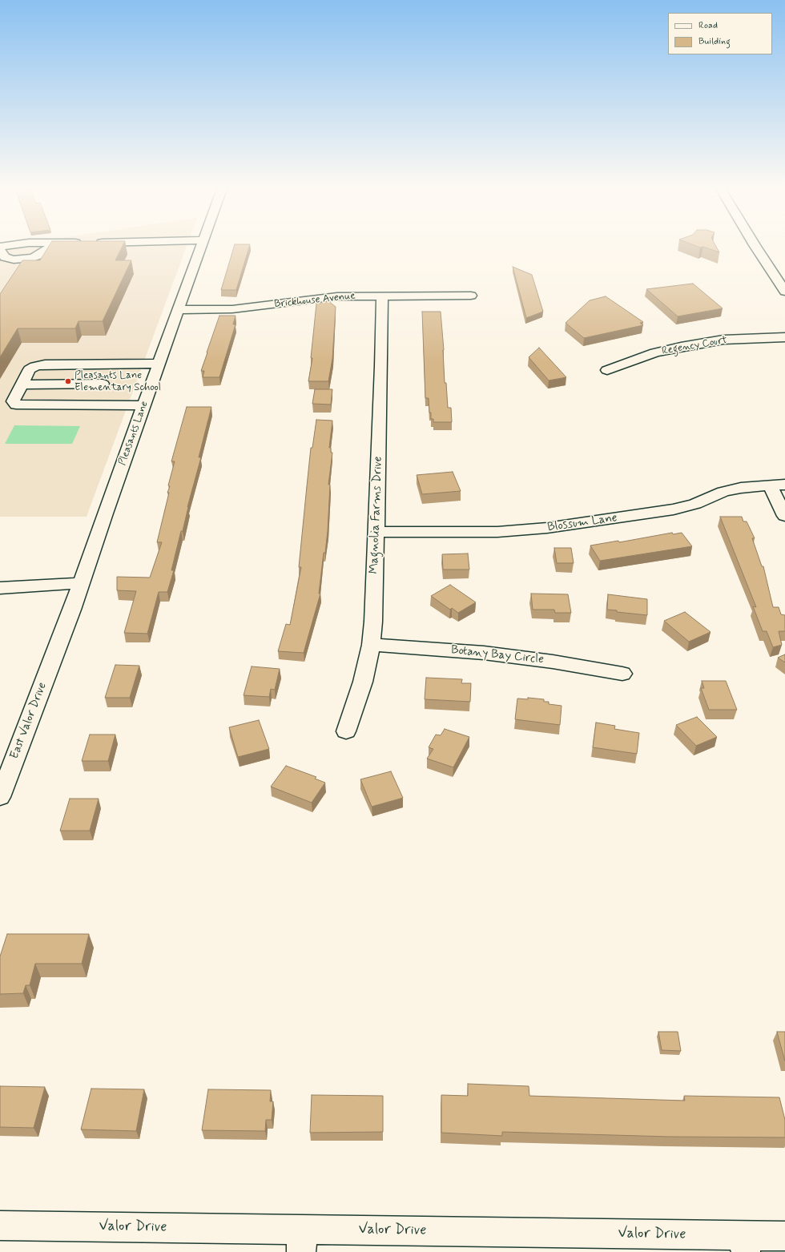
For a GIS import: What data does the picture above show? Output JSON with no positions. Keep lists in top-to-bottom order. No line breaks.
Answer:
{"streets":{"street":["Brickhouse Avenue","Regency Court","Pleasants Lane","Magnolia Farms Drive","Blossum Lane","Botany Bay Circle","East Valor Drive","Valor Drive"]},"crossings":[["Brickhouse Avenue","Pleasants Lane"],["Brickhouse Avenue","Magnolia Farms Drive"],["Pleasants Lane","East Valor Drive"],["Magnolia Farms Drive","Blossum Lane"],["Magnolia Farms Drive","Botany Bay Circle"]],"places":["Pleasants Lane Elementary School"],"legend":["Road","Building"]}
